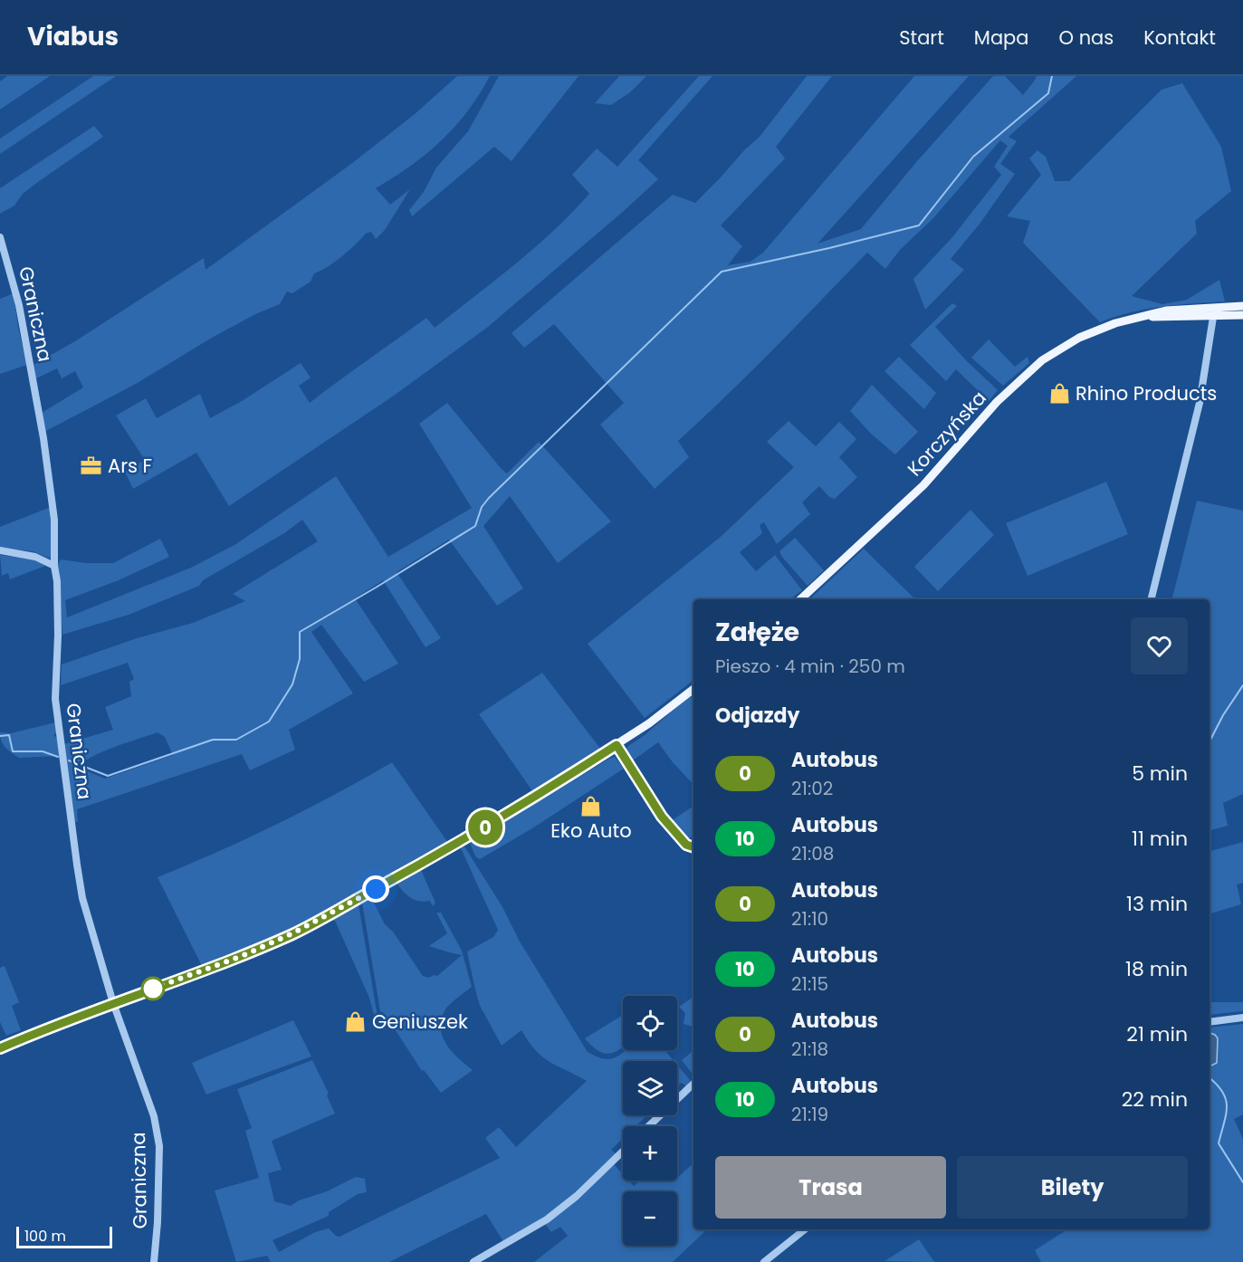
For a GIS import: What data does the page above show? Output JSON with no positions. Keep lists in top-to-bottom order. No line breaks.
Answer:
{"streets":{"main road":["Korczyńska"],"street":["Graniczna"]},"places":{"shop":["Rhino Products","Eko Auto","Geniuszek"],"office":["Ars F"]},"lines":["bus line 0"],"scale_bar":"100 m","page":{"header":"Viabus","nav":["Start","Mapa","O nas","Kontakt"],"on_map":"0","heading":[["Załęże","Pieszo · 4 min · 250 m"],"Odjazdy"],"list":[{"mark":"0","name":"Autobus","note":"21:02","value":"5 min"},{"mark":"10","name":"Autobus","note":"21:08","value":"11 min"},{"mark":"0","name":"Autobus","note":"21:10","value":"13 min"},{"mark":"10","name":"Autobus","note":"21:15","value":"18 min"},{"mark":"0","name":"Autobus","note":"21:18","value":"21 min"},{"mark":"10","name":"Autobus","note":"21:19","value":"22 min"}],"map_buttons":["+","−"],"buttons":["Trasa","Bilety"],"scale":"100 m"}}
